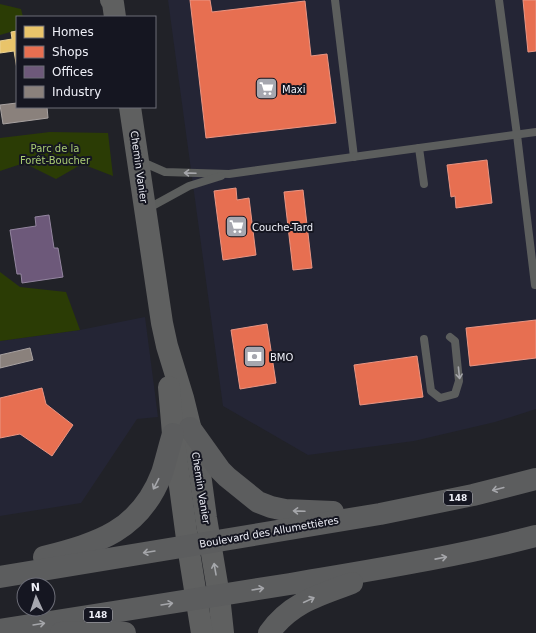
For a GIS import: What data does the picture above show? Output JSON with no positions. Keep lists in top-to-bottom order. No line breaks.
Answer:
{"streets":{"highway":["148","Boulevard des Allumettières"],"main road":["Chemin Vanier"]},"crossings":[["Chemin Vanier","148"],["Chemin Vanier","Boulevard des Allumettières"]],"parks":["Parc de la Forêt-Boucher"],"places":{"supermarket":["Maxi","Couche-Tard"],"bank":["BMO"]},"legend":["Homes","Shops","Offices","Industry"],"north":"top"}
